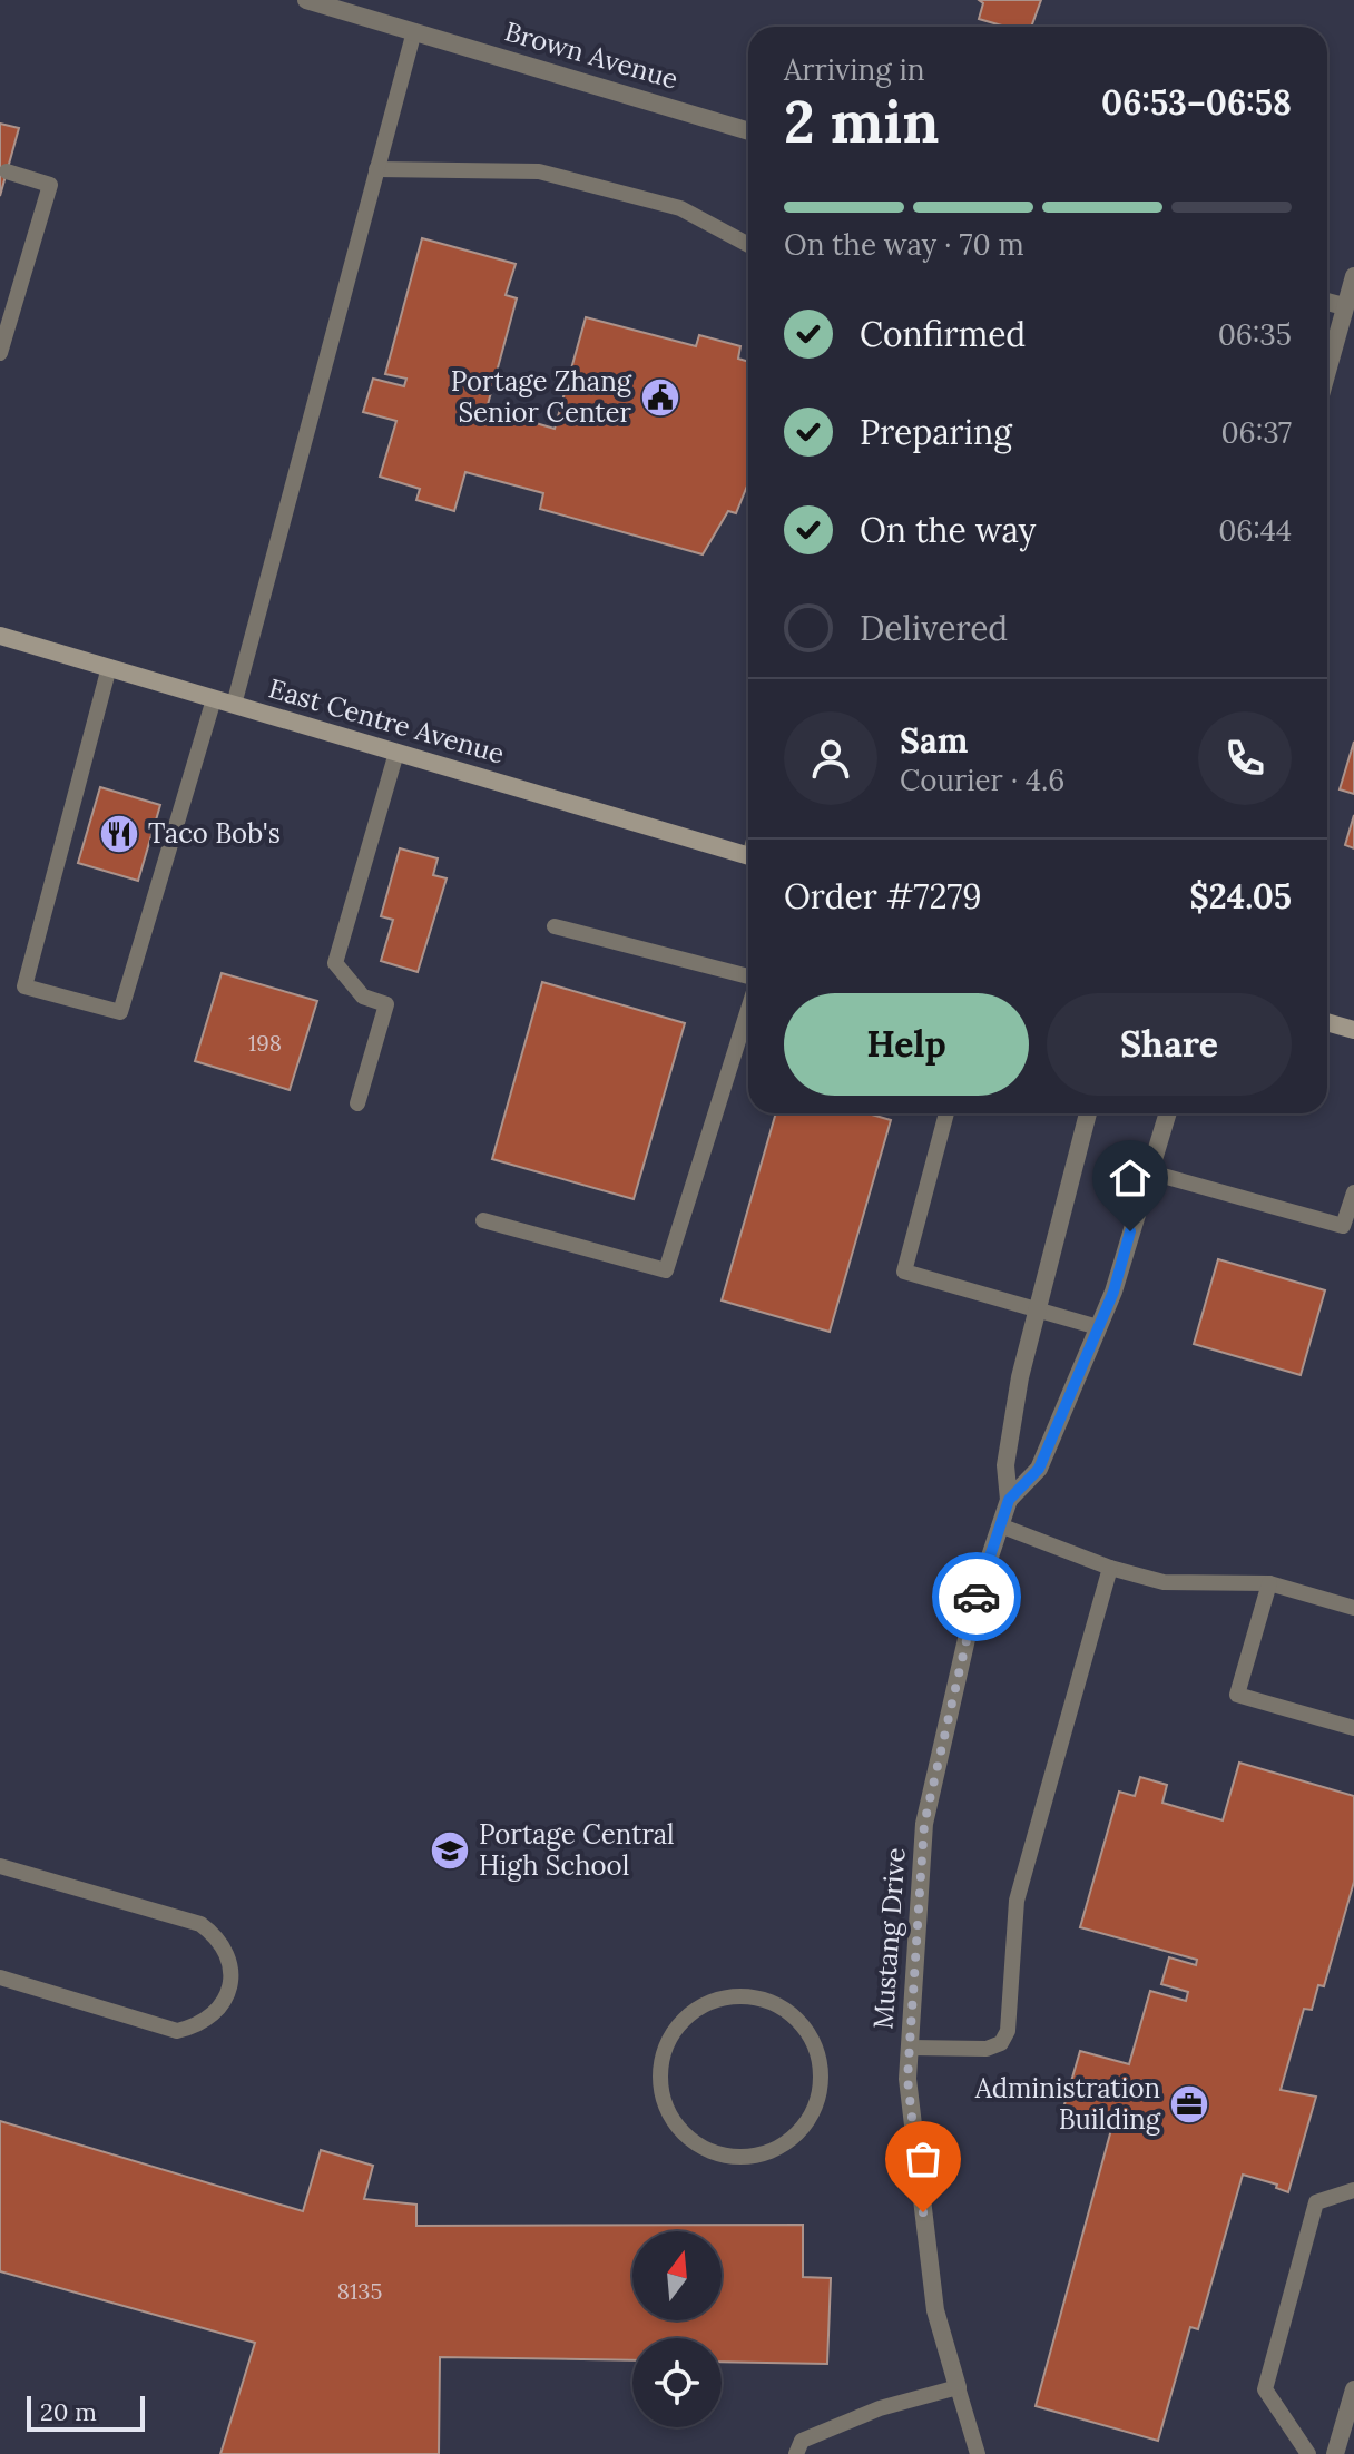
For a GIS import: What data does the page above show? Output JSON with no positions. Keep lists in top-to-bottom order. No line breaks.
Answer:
{"streets":{"main road":["East Centre Avenue"],"street":["Brown Avenue","Mustang Drive"]},"places":{"public building":["Portage Zhang Senior Center"],"restaurant":["Taco Bob's"],"school or university":["Portage Central High School"],"office":["Administration Building"]},"house_numbers":["198","8135"],"scale_bar":"20 m","north":"top","page":{"heading":["2 min","Arriving in","06:53–06:58"],"panel":["Sam","Courier · 4.6","Order #7279","$24.05"],"bar":"On the way · 70 m","list":[["Confirmed","06:35"],["Preparing","06:37"],["On the way","06:44"],"Delivered"],"buttons":["Help","Share"],"scale":"20 m"}}
